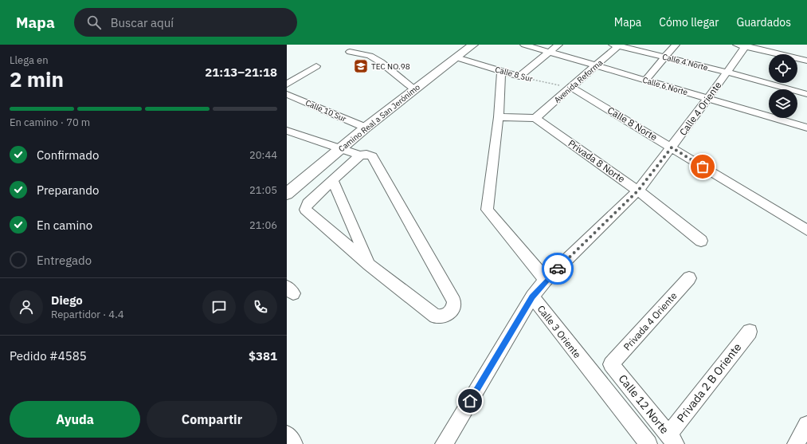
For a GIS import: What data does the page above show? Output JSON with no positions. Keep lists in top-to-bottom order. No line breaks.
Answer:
{"streets":{"street":["Calle 4 Norte","Calle 8 Sur","Avenida Reforma","Calle 6 Norte","Calle 4 Oriente","Calle 10 Sur","Camino Real a San Jerónimo","Calle 8 Norte","Privada 8 Norte","Privada 4 Oriente","Calle 3 Oriente","Privada 2 B Oriente","Calle 12 Norte"]},"crossings":[["Calle 4 Norte","Avenida Reforma"],["Calle 4 Norte","Calle 4 Oriente"],["Calle 8 Sur","Avenida Reforma"],["Calle 8 Sur","Camino Real a San Jerónimo"],["Calle 8 Sur","Calle 8 Norte"],["Avenida Reforma","Calle 6 Norte"],["Avenida Reforma","Calle 8 Norte"],["Avenida Reforma","Privada 8 Norte"],["Calle 6 Norte","Calle 4 Oriente"],["Calle 4 Oriente","Calle 8 Norte"],["Calle 4 Oriente","Privada 8 Norte"],["Calle 4 Oriente","Calle 3 Oriente"],["Calle 10 Sur","Camino Real a San Jerónimo"],["Privada 4 Oriente","Calle 12 Norte"],["Privada 2 B Oriente","Calle 12 Norte"]],"places":{"school or university":["TEC NO.98"]},"page":{"header":"Mapa","search":"Buscar aquí","nav":["Mapa","Cómo llegar","Guardados"],"heading":["2 min","Llega en","21:13–21:18"],"panel":["Diego","Repartidor · 4.4","Pedido #4585","$381"],"bar":"En camino · 70 m","list":[["Confirmado","20:44"],["Preparando","21:05"],["En camino","21:06"],"Entregado"],"buttons":["Ayuda","Compartir"]}}
